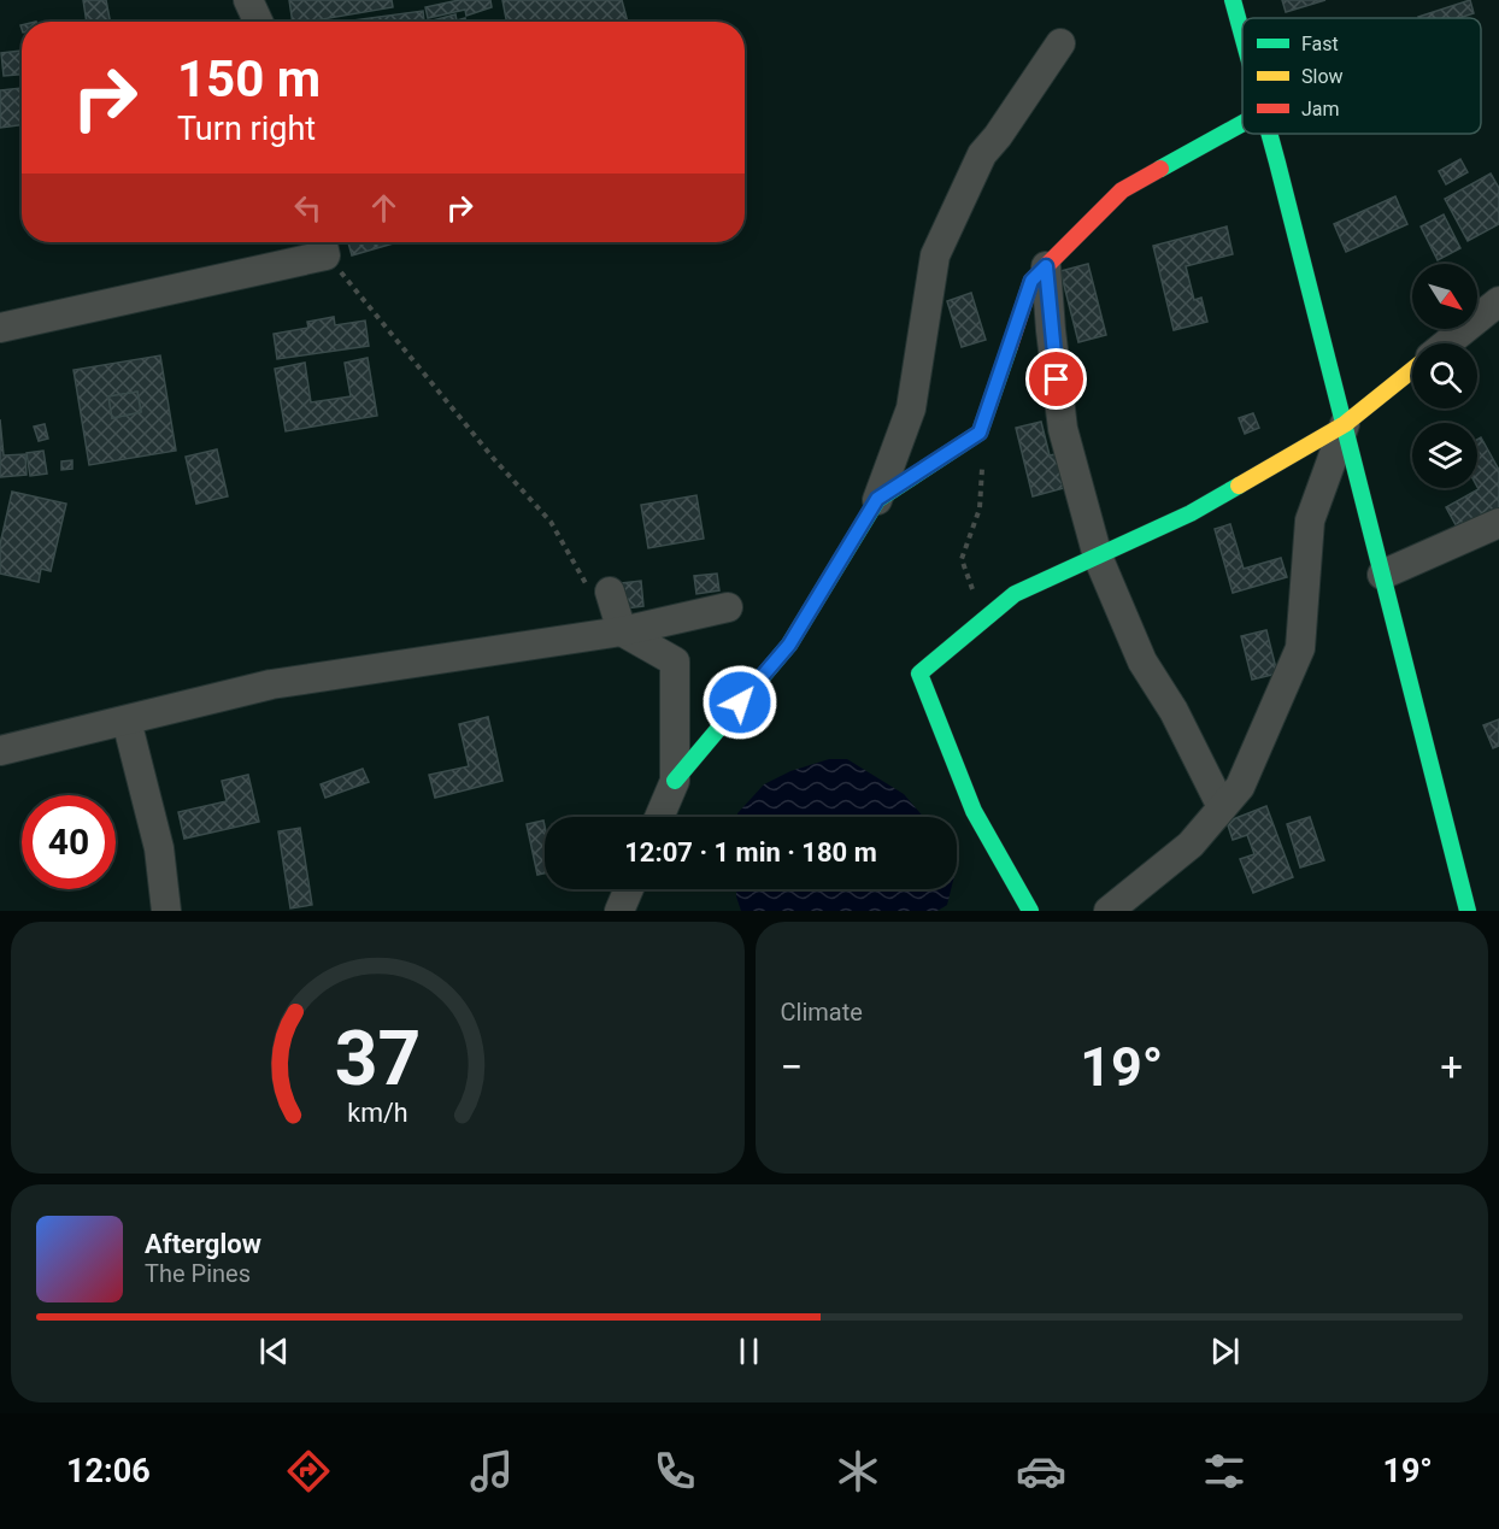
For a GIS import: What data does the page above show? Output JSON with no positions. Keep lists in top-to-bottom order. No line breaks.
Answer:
{"legend":["Fast","Slow","Jam"],"north":"bottom right","page":{"turn":["150 m","Turn right"],"limit":"40","trip":"12:07 · 1 min · 180 m","tile":"Climate","heat":["−","19°","+"],"song":["Afterglow","The Pines"],"tabs":["12:06","19°"],"gauge":["37","km/h"]}}
